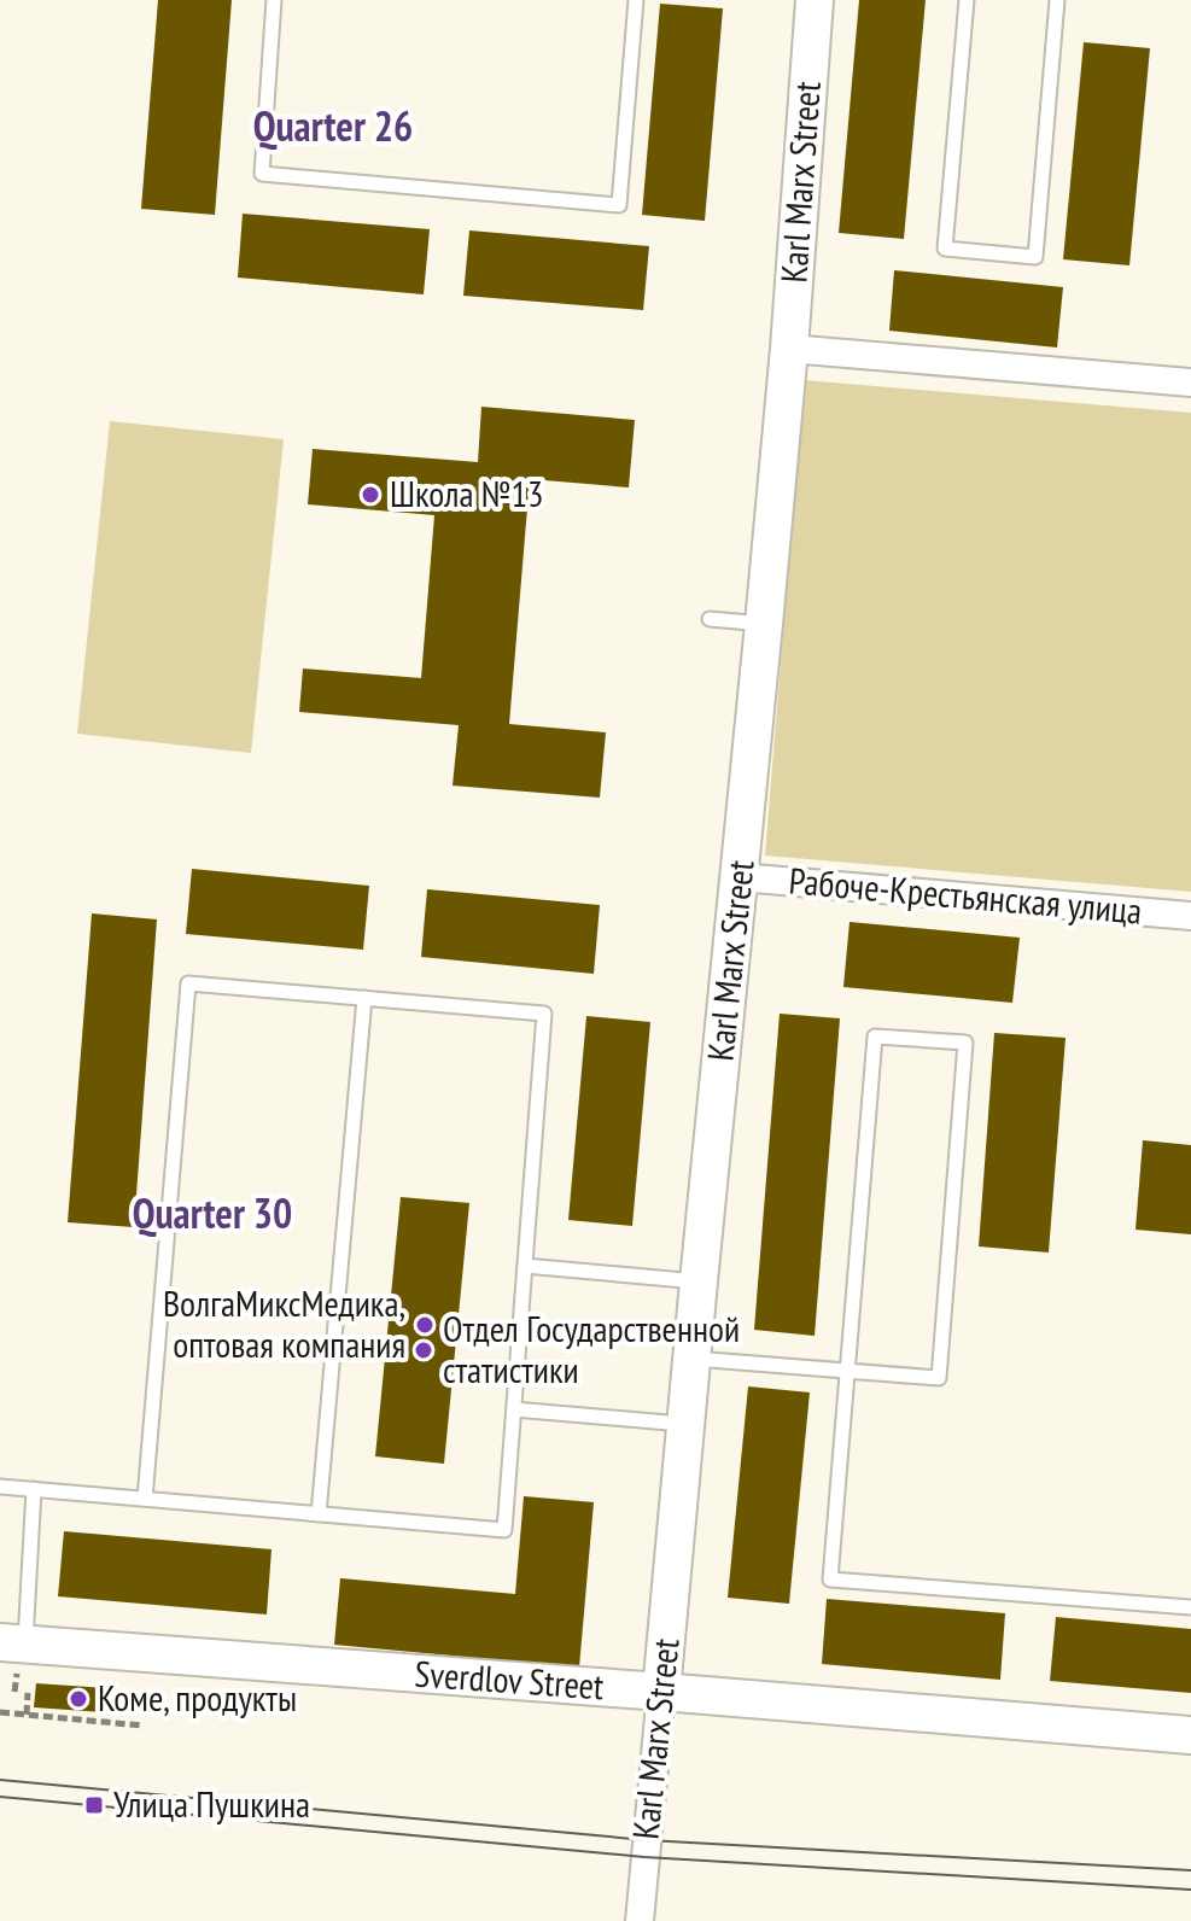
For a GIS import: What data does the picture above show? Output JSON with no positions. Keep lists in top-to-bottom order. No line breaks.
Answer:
{"streets":{"street":["Karl Marx Street","Рабоче-Крестьянская улица","Sverdlov Street"]},"crossings":[["Karl Marx Street","Рабоче-Крестьянская улица"],["Karl Marx Street","Sverdlov Street"]],"districts":["Quarter 26","Quarter 30"],"places":{"other":["Школа №13","ВолгаМиксМедика, оптовая компания","Отдел Государственной статистики","Коме, продукты"],"transit":["Улица Пушкина"]}}
